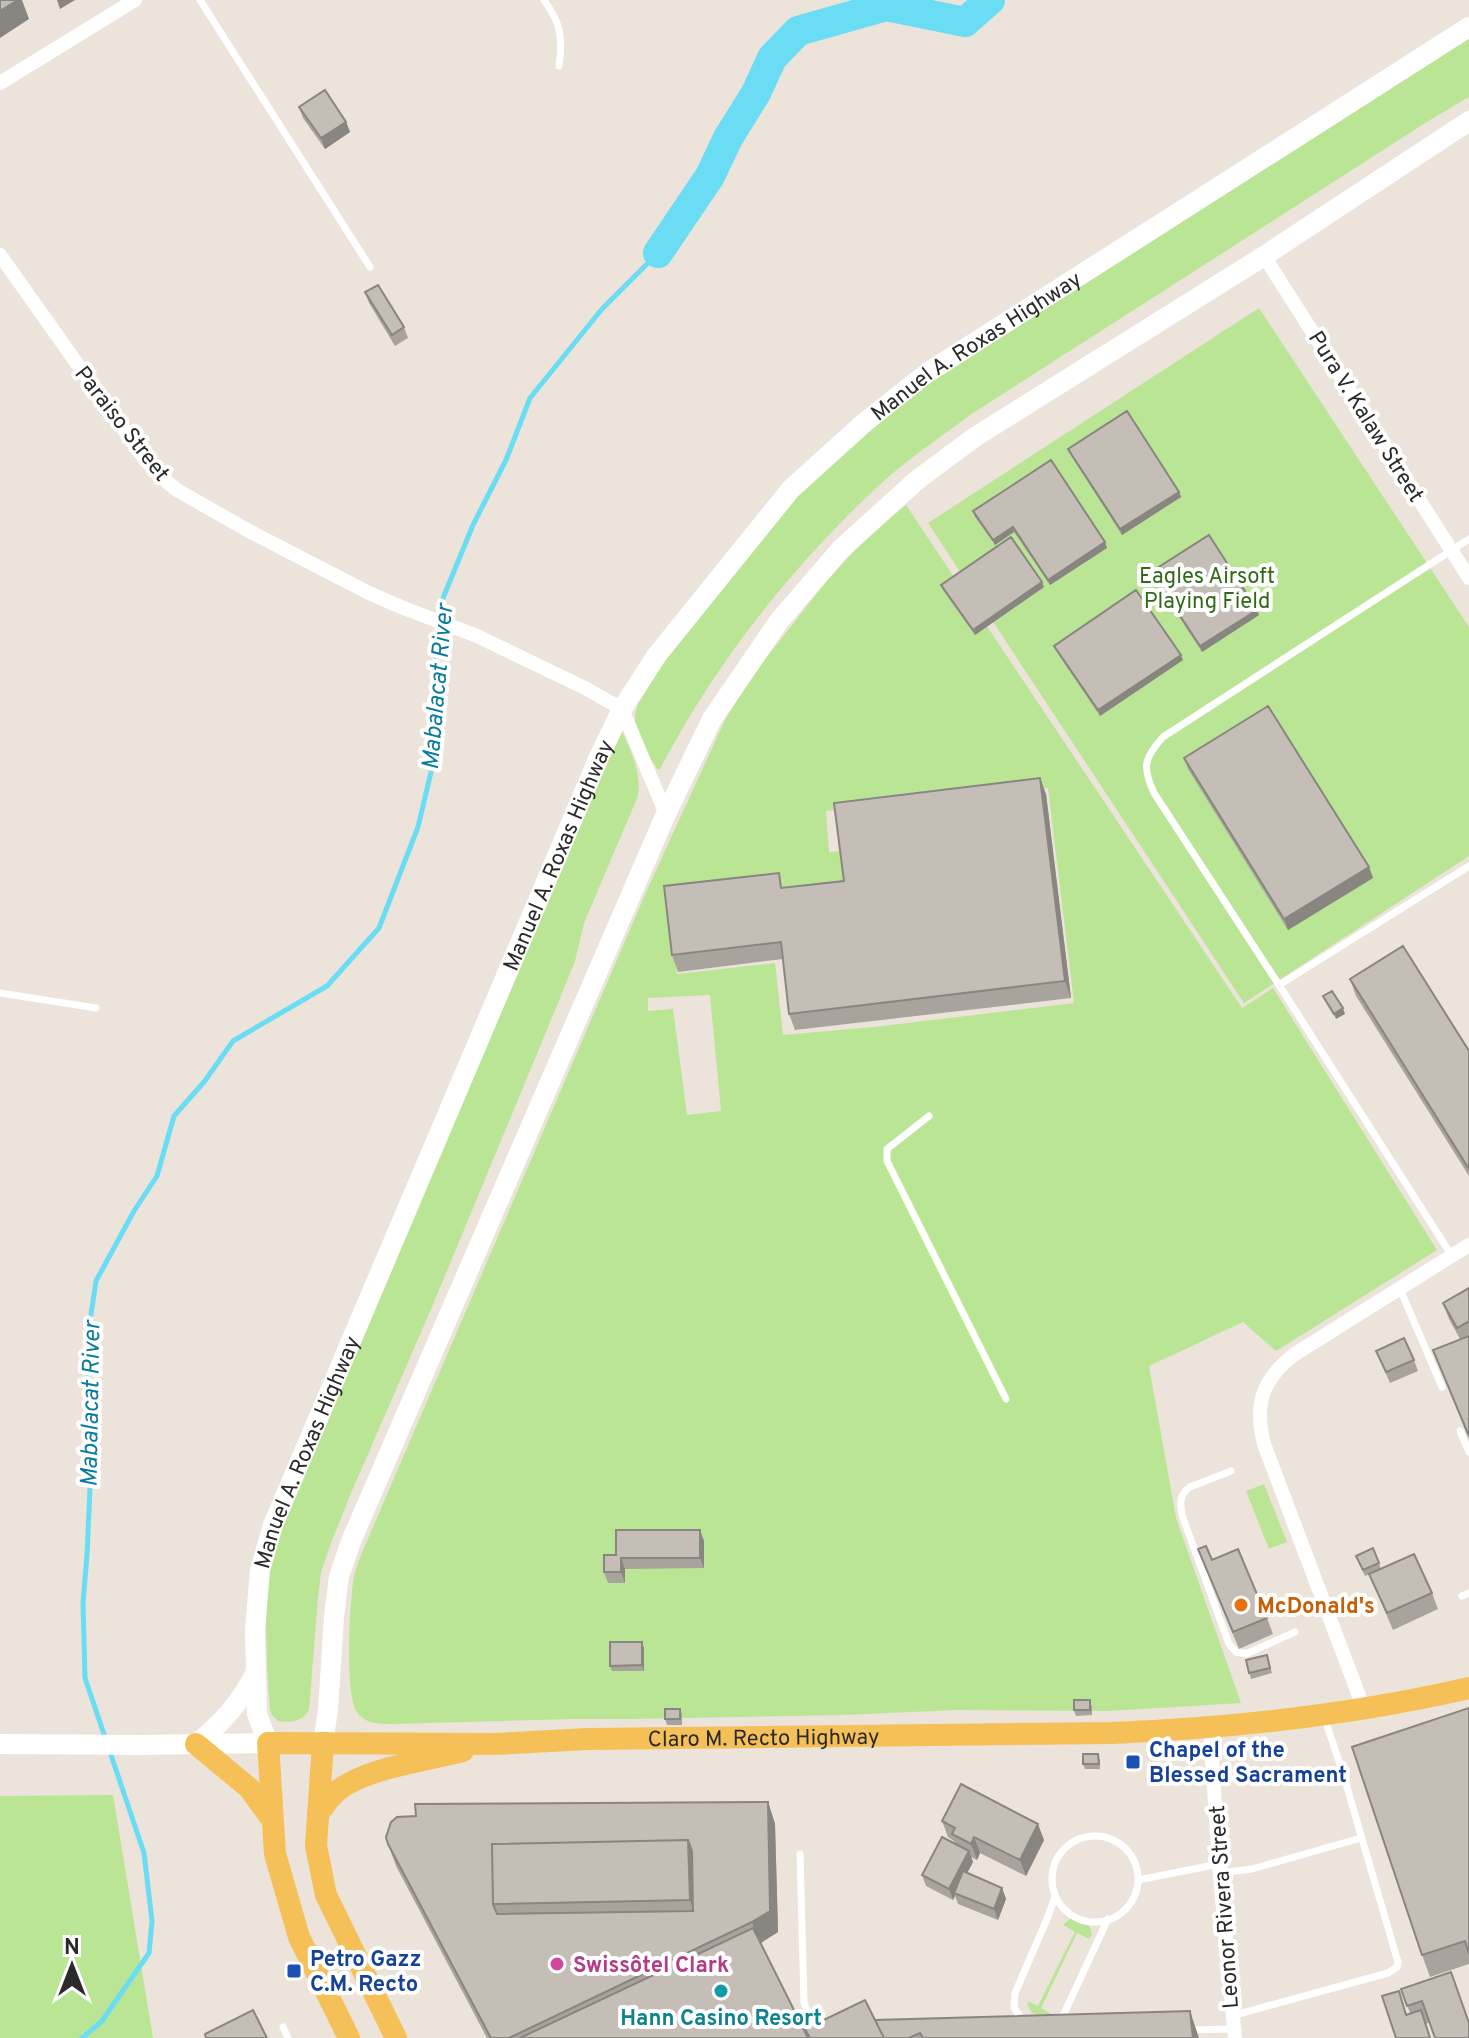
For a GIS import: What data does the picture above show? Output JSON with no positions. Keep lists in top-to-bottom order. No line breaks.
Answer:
{"streets":{"main road":["Manuel A. Roxas Highway","Claro M. Recto Highway"],"street":["Pura V. Kalaw Street","Paraiso Street","Leonor Rivera Street"]},"crossings":[["Manuel A. Roxas Highway","Paraiso Street"],["Manuel A. Roxas Highway","Claro M. Recto Highway"],["Claro M. Recto Highway","Leonor Rivera Street"]],"water":["Mabalacat River"],"parks":["Eagles Airsoft Playing Field"],"places":{"other":["McDonald's","Swissôtel Clark","Hann Casino Resort"],"transit":["Chapel of the Blessed Sacrament","Petro Gazz C.M. Recto"]},"north":"top"}
